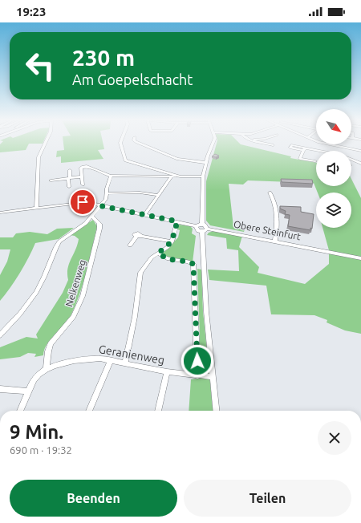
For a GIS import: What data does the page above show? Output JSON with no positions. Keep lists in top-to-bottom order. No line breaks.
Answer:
{"streets":{"street":["Obere Steinfurt","Nelkenweg","Geranienweg"]},"crossings":[["Nelkenweg","Geranienweg"]],"north":"bottom right","page":{"status":"19:23","turn":["230 m","Am Goepelschacht"],"heading":["9 Min.","690 m · 19:32"],"buttons":["Beenden","Teilen"]}}
